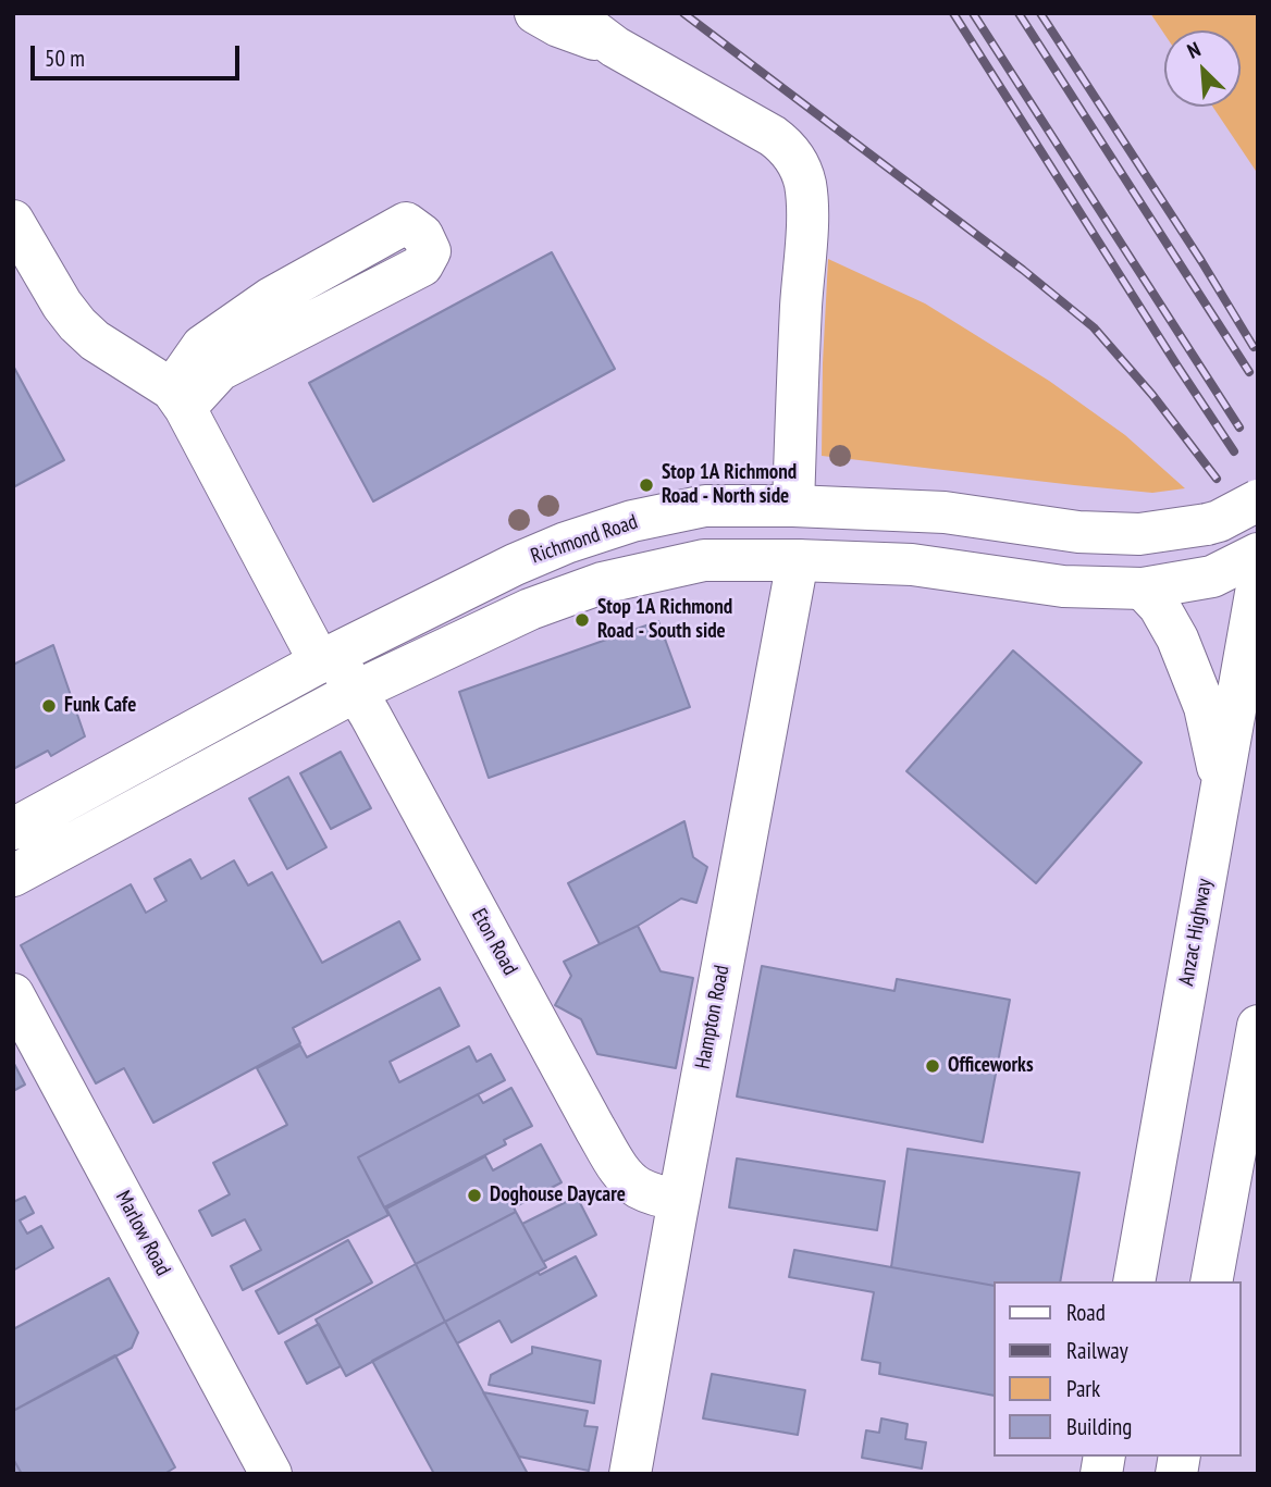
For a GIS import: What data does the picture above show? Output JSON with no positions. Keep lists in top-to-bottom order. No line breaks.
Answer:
{"streets":{"main road":["Richmond Road","Anzac Highway","Eton Road","Hampton Road","Marlow Road"]},"crossings":[["Richmond Road","Eton Road"],["Richmond Road","Hampton Road"],["Eton Road","Hampton Road"]],"places":["Stop 1A Richmond Road - North side","Stop 1A Richmond Road - South side","Funk Cafe","Officeworks","Doghouse Daycare"],"legend":["Road","Railway","Park","Building"],"scale_bar":"50 m","north":"top left"}
